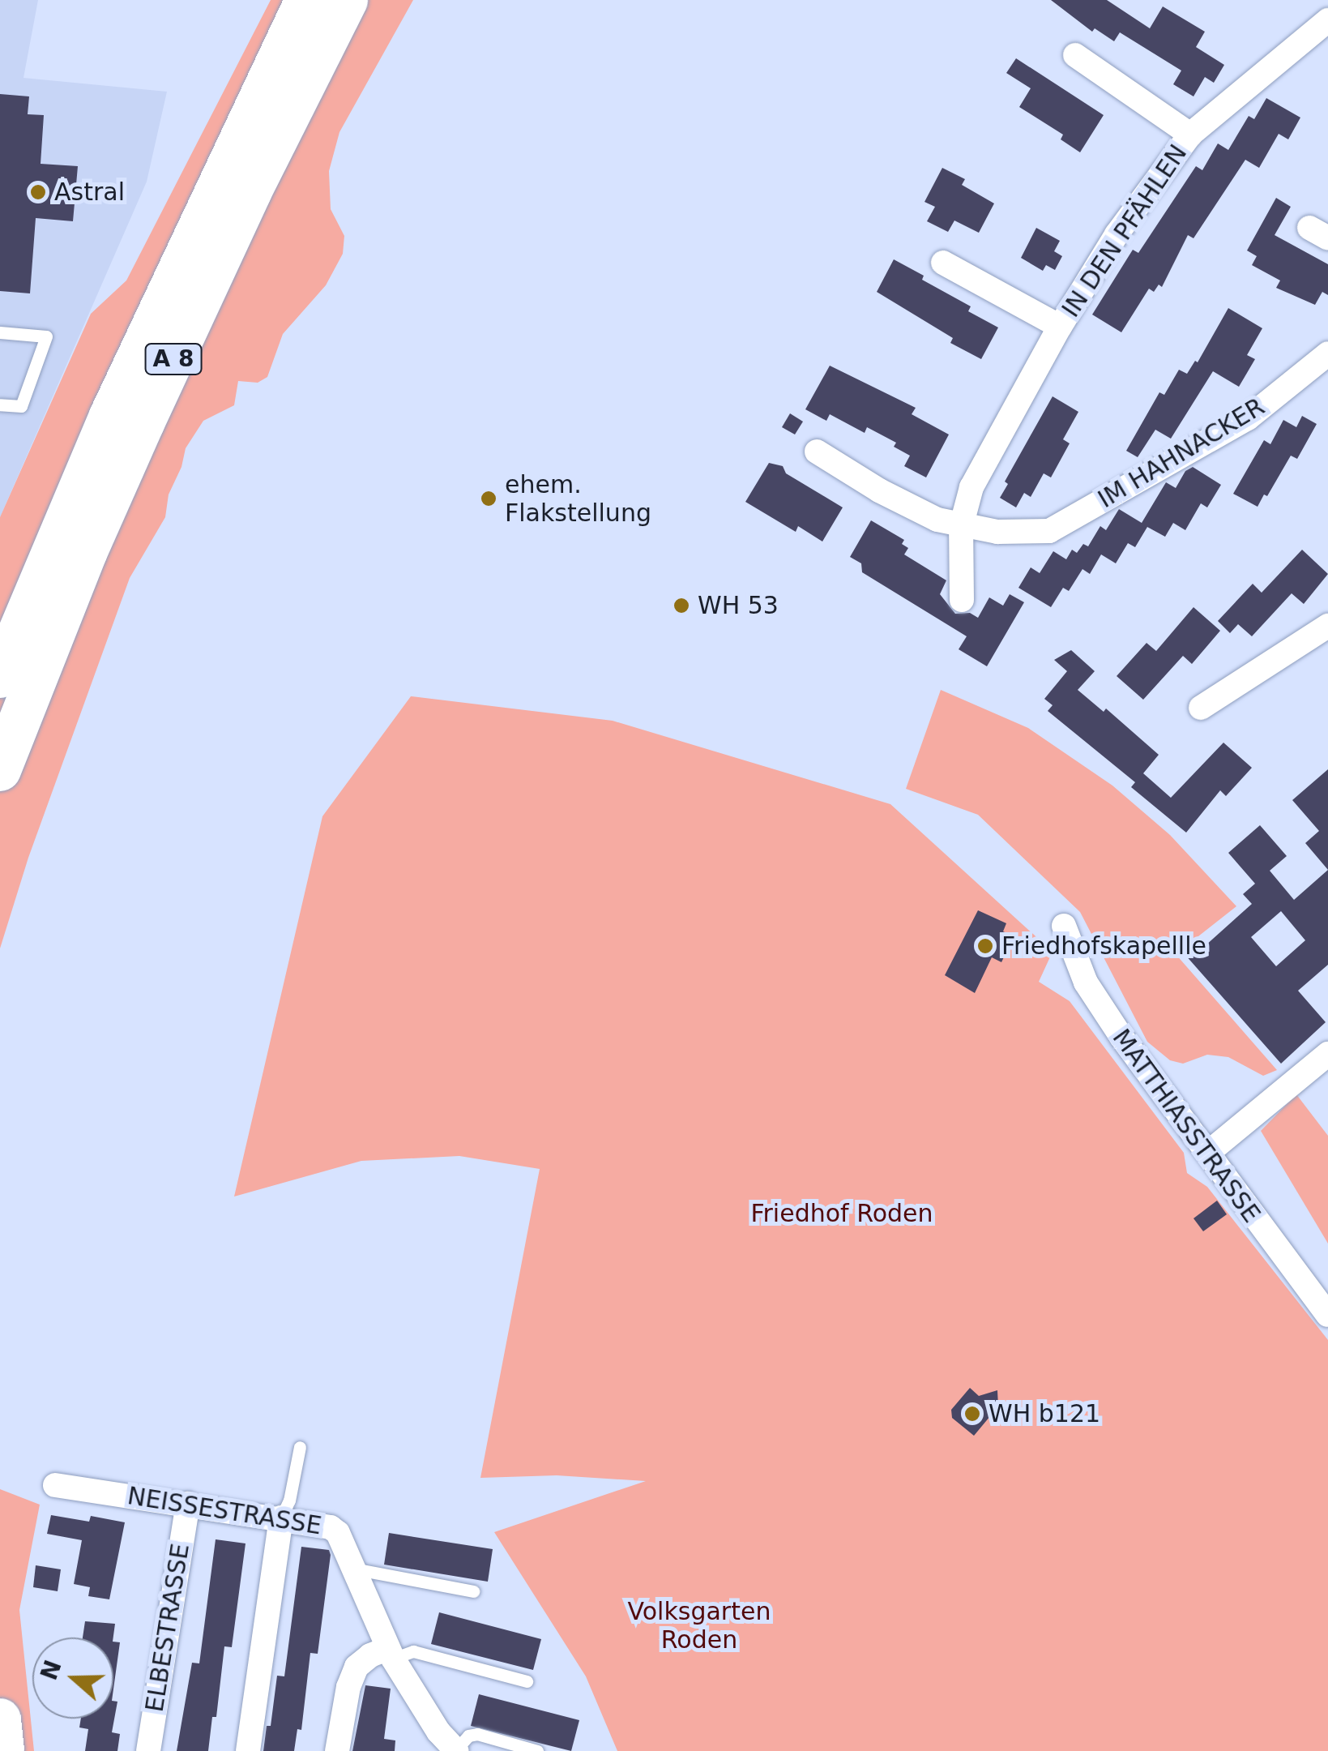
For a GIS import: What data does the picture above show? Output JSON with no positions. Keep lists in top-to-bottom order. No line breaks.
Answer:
{"streets":{"highway":["A 8"],"street":["IN DEN PFÄHLEN","IM HAHNACKER","MATTHIASSTRASSE","NEISSESTRASSE","ELBESTRASSE"]},"crossings":[["IN DEN PFÄHLEN","IM HAHNACKER"],["NEISSESTRASSE","ELBESTRASSE"]],"parks":["Friedhof Roden","Volksgarten Roden"],"places":["Astral","ehem. Flakstellung","WH 53","Friedhofskapellle","WH b121"],"north":"left"}
